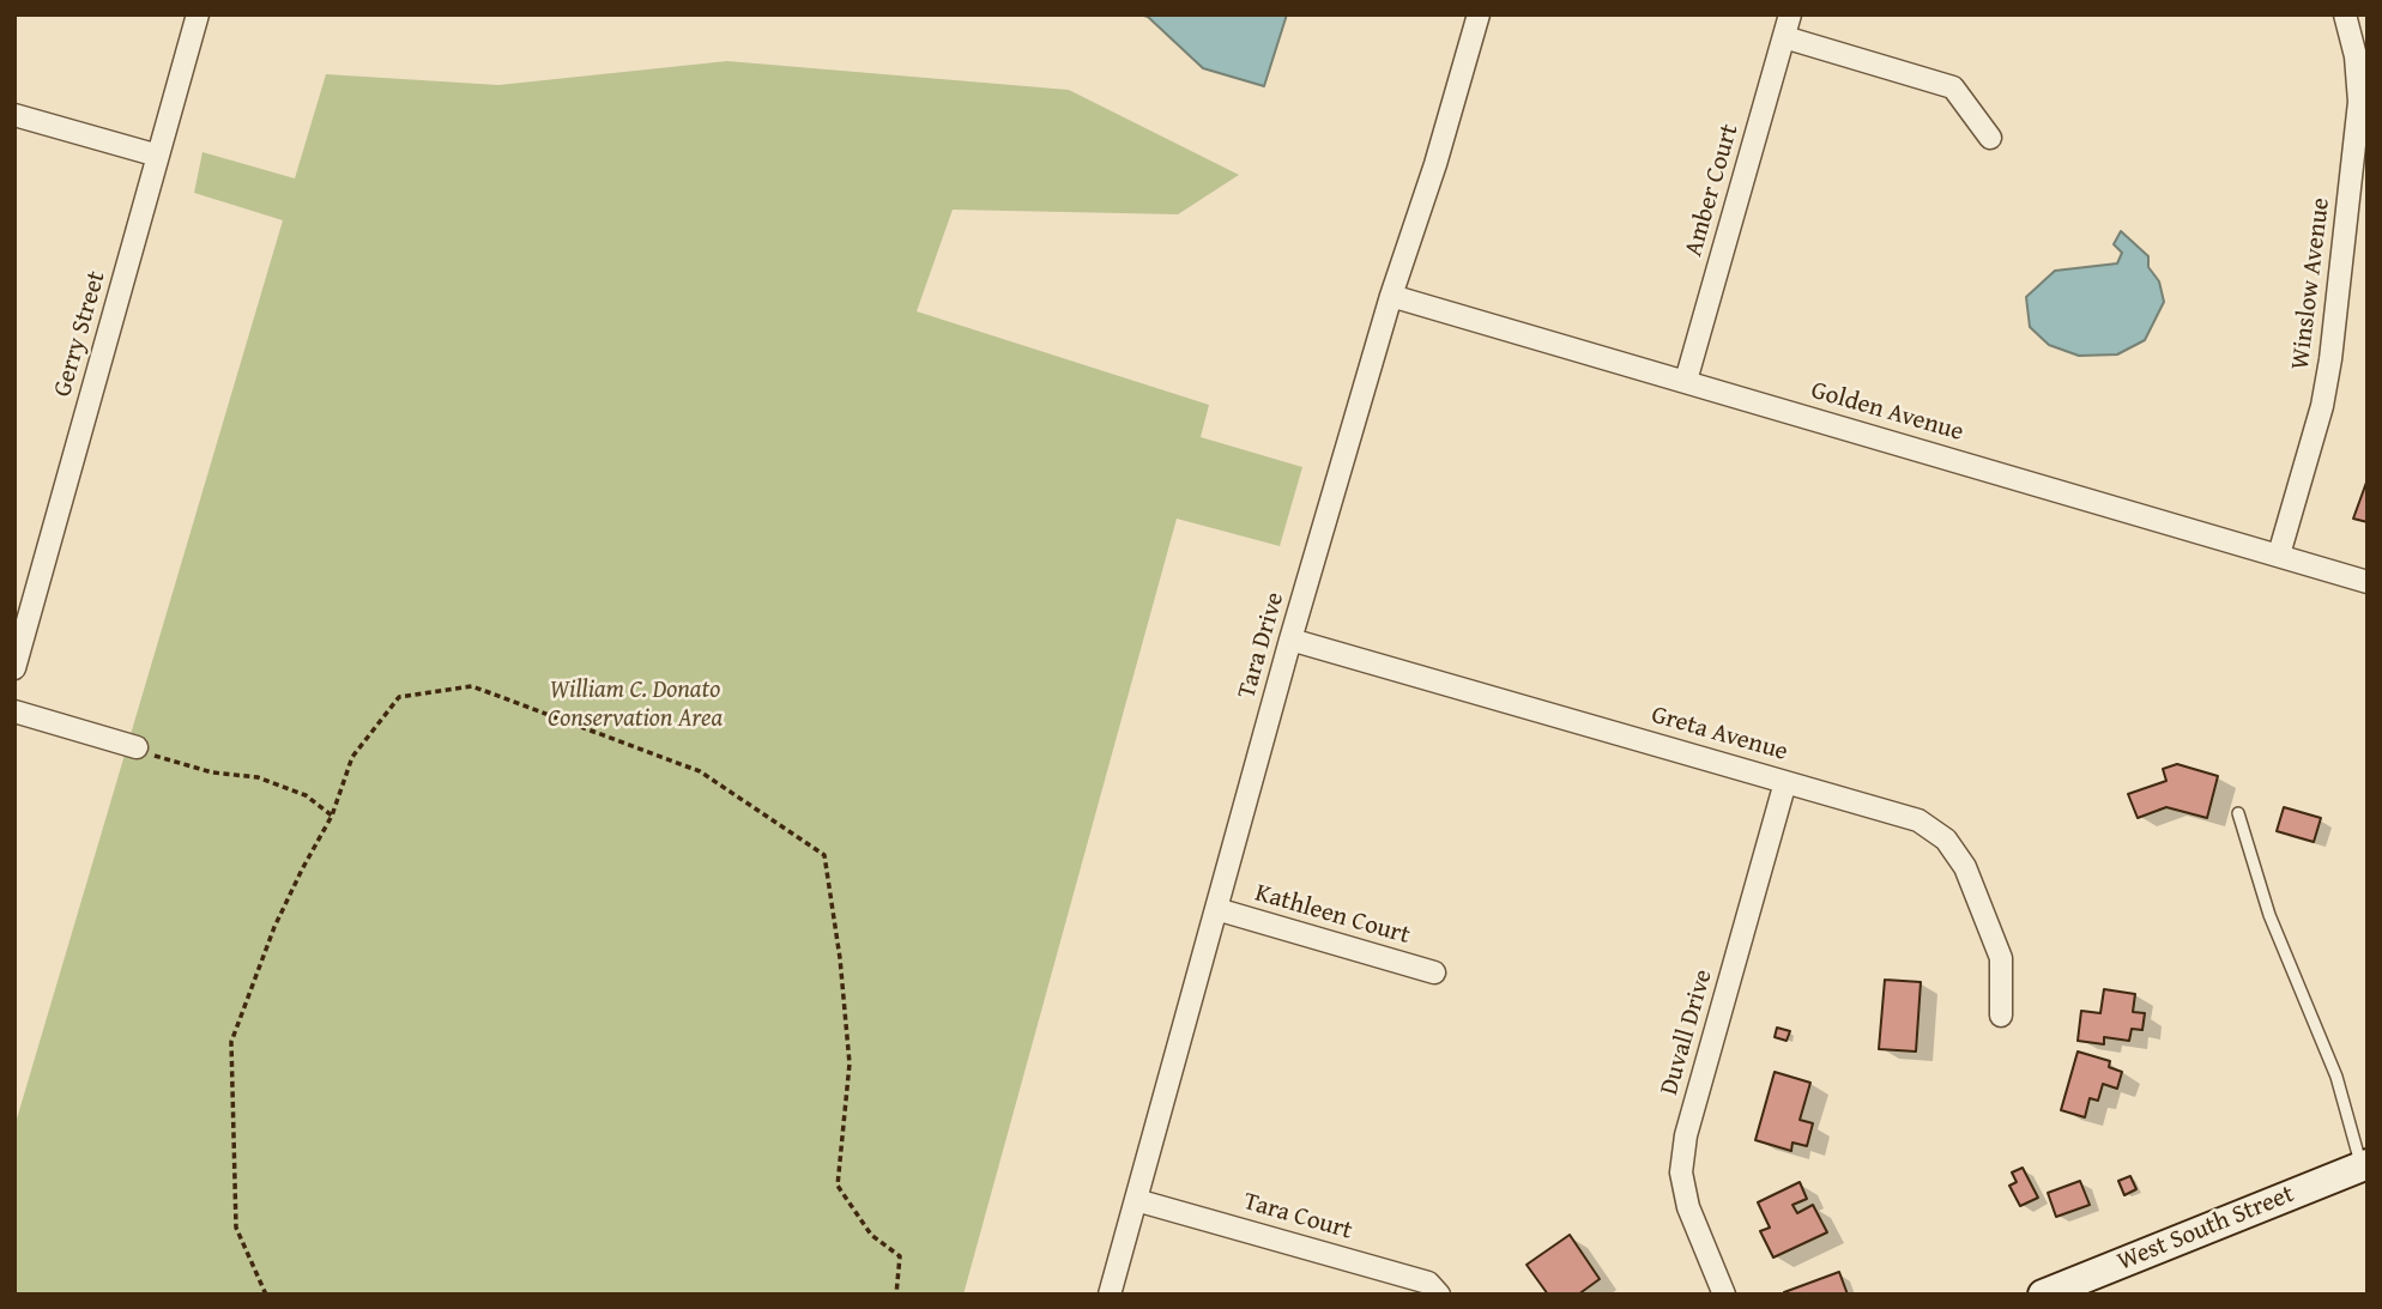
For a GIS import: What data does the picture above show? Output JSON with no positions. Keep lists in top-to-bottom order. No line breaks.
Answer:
{"streets":{"street":["Amber Court","Winslow Avenue","Gerry Street","Golden Avenue","Tara Drive","Greta Avenue","Kathleen Court","Duvall Drive","Tara Court","West South Street"]},"crossings":[["Amber Court","Golden Avenue"],["Winslow Avenue","Golden Avenue"],["Golden Avenue","Tara Drive"],["Tara Drive","Greta Avenue"],["Tara Drive","Kathleen Court"],["Tara Drive","Tara Court"],["Greta Avenue","Duvall Drive"]],"parks":["William C. Donato Conservation Area"]}
